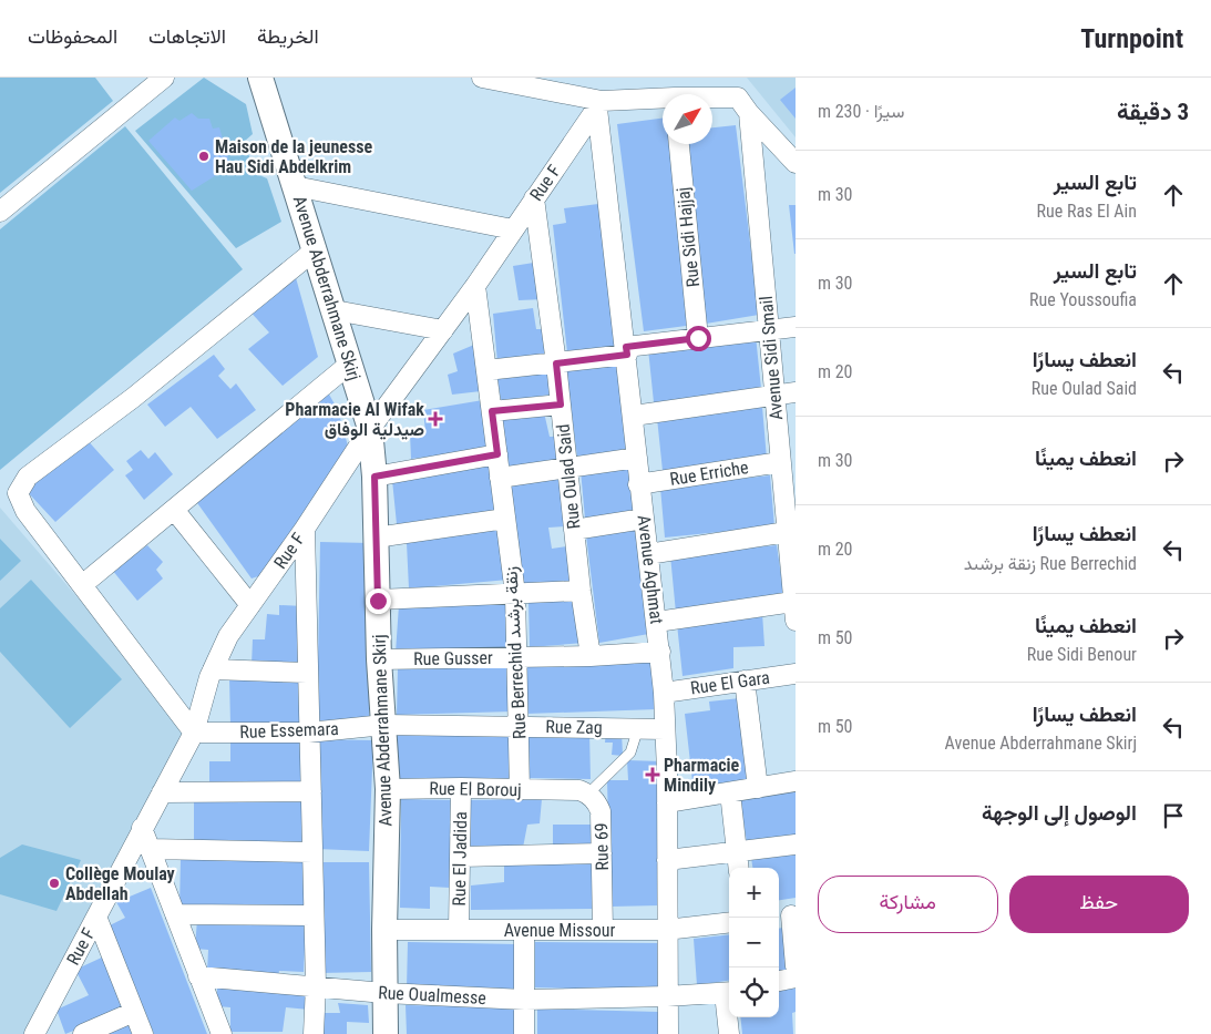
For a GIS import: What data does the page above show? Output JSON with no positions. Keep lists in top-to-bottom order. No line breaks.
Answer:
{"streets":{"street":["Rue F","Rue Sidi Hajjaj","Avenue Abderrahmane Skirj","Avenue Sidi Smail","Rue Erriche","Rue Oulad Said","Avenue Aghmat","Rue Berrechid زنقة برشىد","Rue Gusser","Rue El Gara","Rue Zag","Rue Essemara","Rue El Borouj","Rue 69","Rue El Jadida","Avenue Missour","Rue Oualmesse"]},"crossings":[["Rue F","Avenue Abderrahmane Skirj"],["Rue F","Rue Oulad Said"],["Rue F","Avenue Aghmat"],["Rue F","Rue Berrechid زنقة برشىد"],["Rue F","Rue Essemara"],["Avenue Abderrahmane Skirj","Rue Gusser"],["Avenue Abderrahmane Skirj","Rue Zag"],["Avenue Abderrahmane Skirj","Rue Essemara"],["Avenue Abderrahmane Skirj","Rue El Borouj"],["Avenue Abderrahmane Skirj","Avenue Missour"],["Avenue Abderrahmane Skirj","Rue Oualmesse"],["Avenue Sidi Smail","Rue Erriche"],["Rue Erriche","Avenue Aghmat"],["Rue Oulad Said","Rue Gusser"],["Avenue Aghmat","Rue Gusser"],["Avenue Aghmat","Rue El Gara"],["Avenue Aghmat","Rue Zag"],["Avenue Aghmat","Avenue Missour"],["Avenue Aghmat","Rue Oualmesse"],["Rue Berrechid زنقة برشىد","Rue Gusser"],["Rue Berrechid زنقة برشىد","Rue Zag"],["Rue Berrechid زنقة برشىد","Rue El Borouj"],["Rue Zag","Rue Essemara"],["Rue El Borouj","Rue 69"],["Rue El Borouj","Rue El Jadida"],["Rue 69","Avenue Missour"],["Rue El Jadida","Avenue Missour"]],"places":{"other":["Maison de la jeunesse Hau Sidi Abdelkrim","Collège Moulay Abdellah"],"health":["Pharmacie Al Wifak صيدلية الوفاق","Pharmacie Mindily"]},"north":"top right","page":{"header":"Turnpoint","nav":["الخريطة","الاتجاهات","المحفوظات"],"heading":["3 دقيقة","سيرًا · 230 m"],"list":[["تابع السير","Rue Ras El Ain","30 m"],["تابع السير","Rue Youssoufia","30 m"],["انعطف يسارًا","Rue Oulad Said","20 m"],["انعطف يمينًا","30 m"],["انعطف يسارًا","Rue Berrechid زنقة برشىد","20 m"],["انعطف يمينًا","Rue Sidi Benour","50 m"],["انعطف يسارًا","Avenue Abderrahmane Skirj","50 m"],"الوصول إلى الوجهة"],"buttons":["حفظ","مشاركة"],"map_buttons":["+","−"]}}
